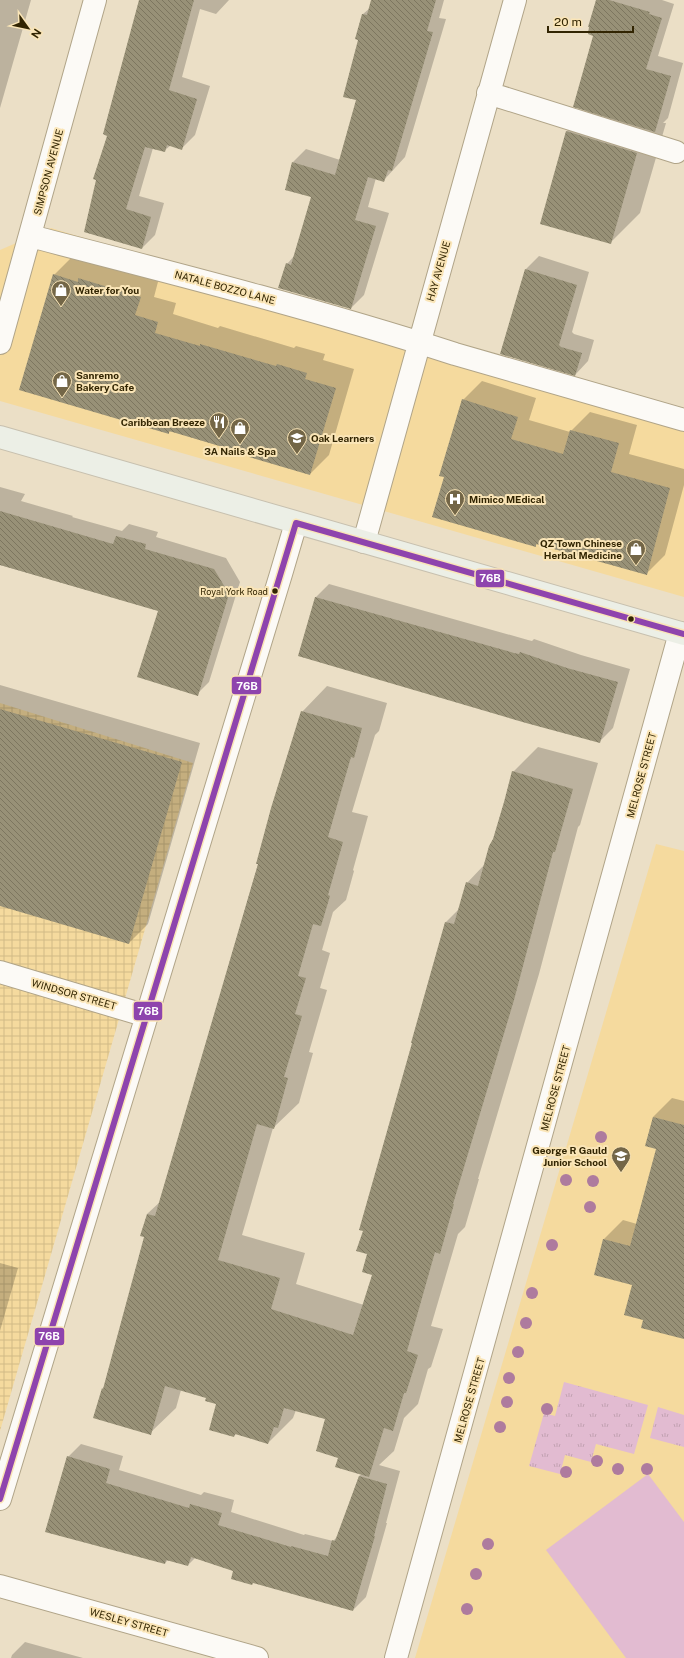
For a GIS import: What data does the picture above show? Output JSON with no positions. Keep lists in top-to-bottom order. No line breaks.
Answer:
{"streets":{"street":["SIMPSON AVENUE","HAY AVENUE","NATALE BOZZO LANE","MELROSE STREET","WINDSOR STREET","WESLEY STREET"]},"crossings":[["SIMPSON AVENUE","NATALE BOZZO LANE"],["HAY AVENUE","NATALE BOZZO LANE"]],"places":{"shop":["Water for You","Sanremo Bakery Cafe","3A Nails & Spa","QZ Town Chinese Herbal Medicine"],"restaurant":["Caribbean Breeze"],"school or university":["Oak Learners","George R Gauld Junior School"],"hospital":["Mimico MEdical"],"other":["Royal York Road"]},"lines":["transit line 76B"],"scale_bar":"20 m","north":"bottom right"}
